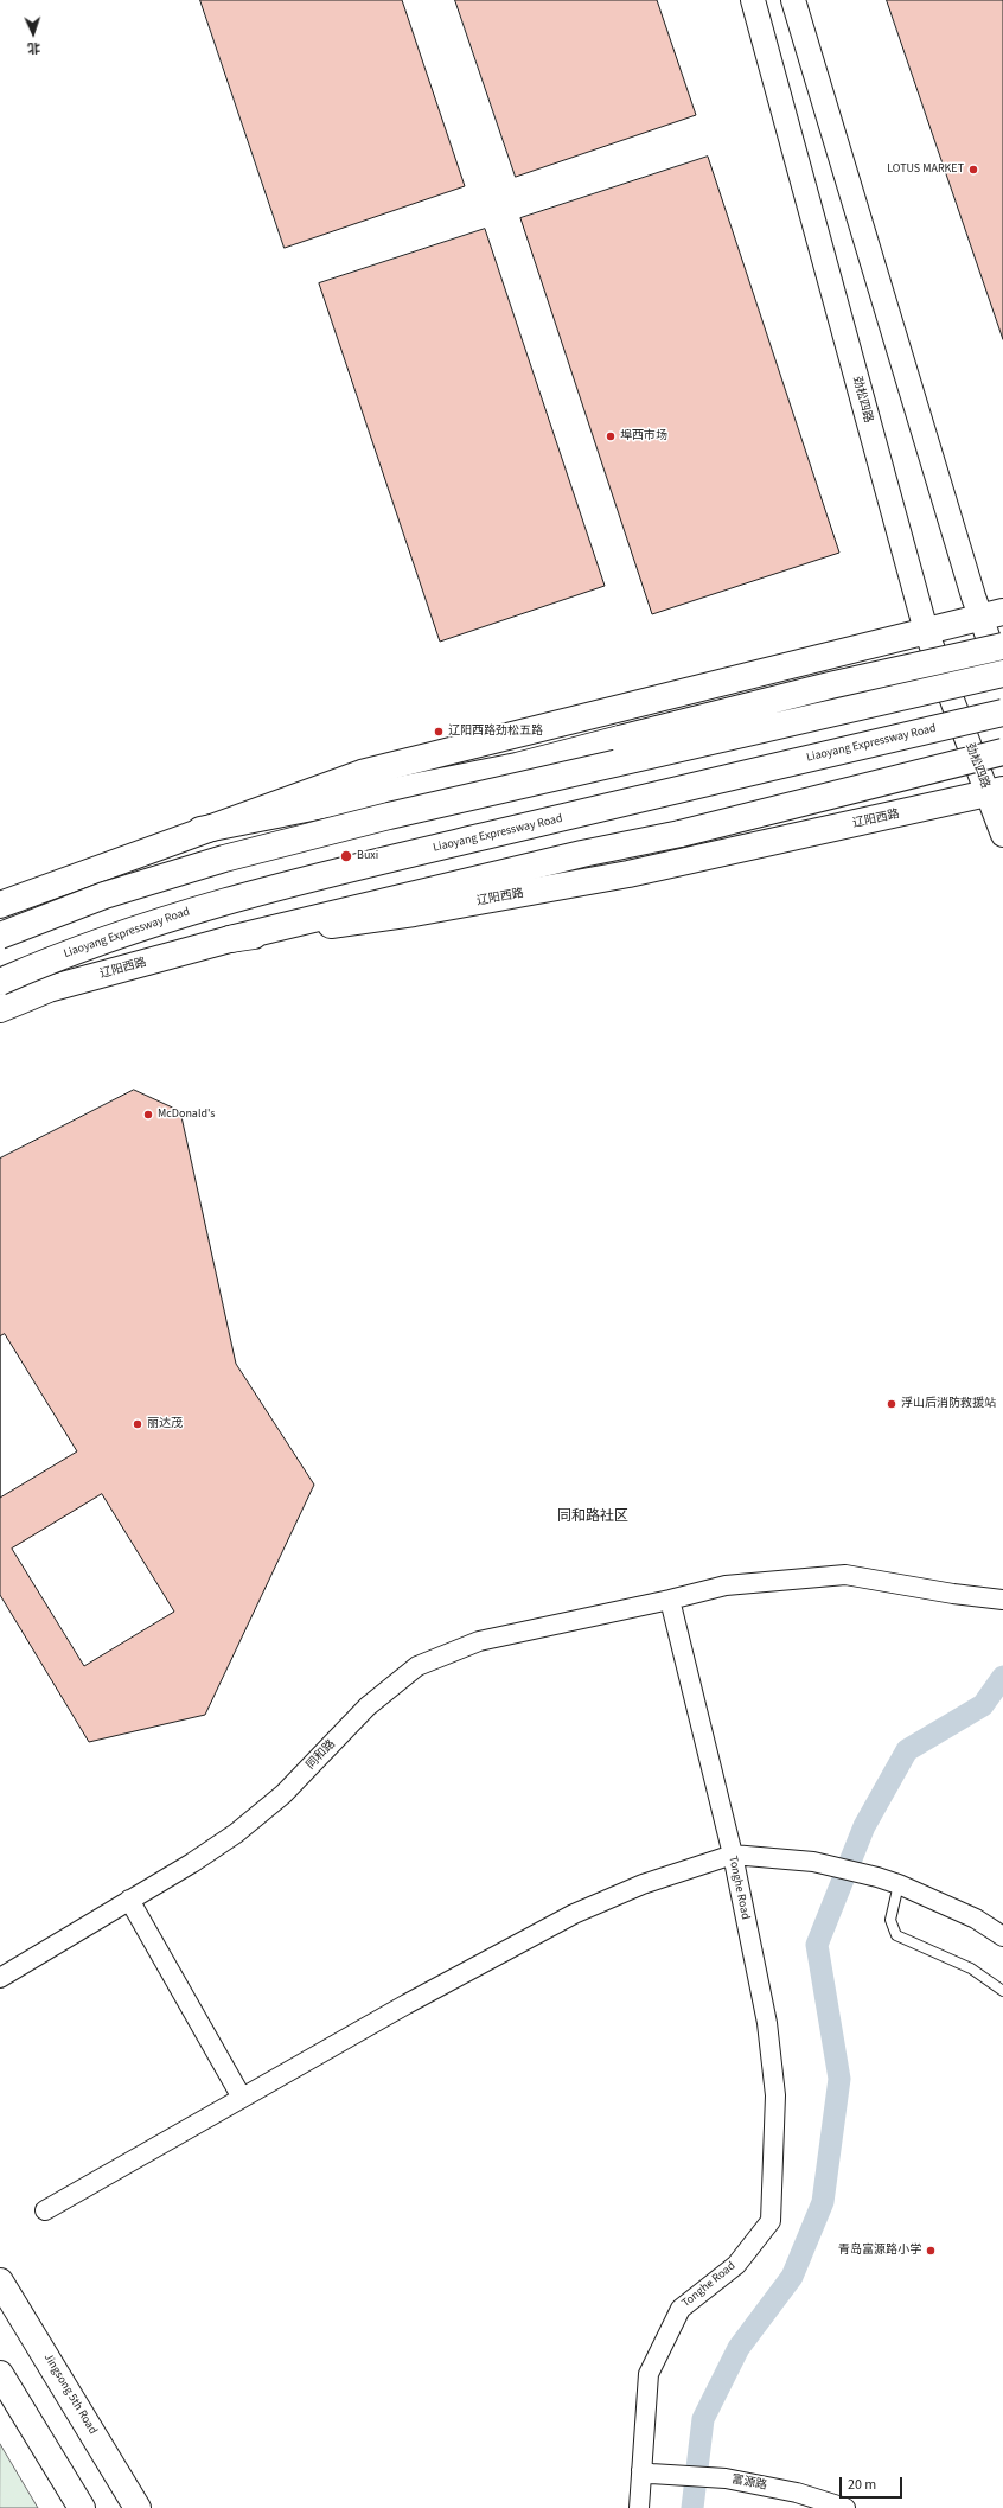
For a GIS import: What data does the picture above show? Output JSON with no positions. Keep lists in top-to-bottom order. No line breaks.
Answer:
{"streets":{"main road":["Liaoyang Expressway Road","辽阳西路","Jingsong 5th Road"],"street":["劲松四路","同和路","Tonghe Road","富源路"]},"crossings":[["劲松四路","辽阳西路"],["同和路","Tonghe Road"],["Tonghe Road","富源路"]],"districts":["同和路社区"],"places":["LOTUS MARKET","埠西市场","辽阳西路劲松五路","Buxi","McDonald's","浮山后消防救援站","丽达茂","青岛富源路小学"],"scale_bar":"20 m","north":"bottom"}
